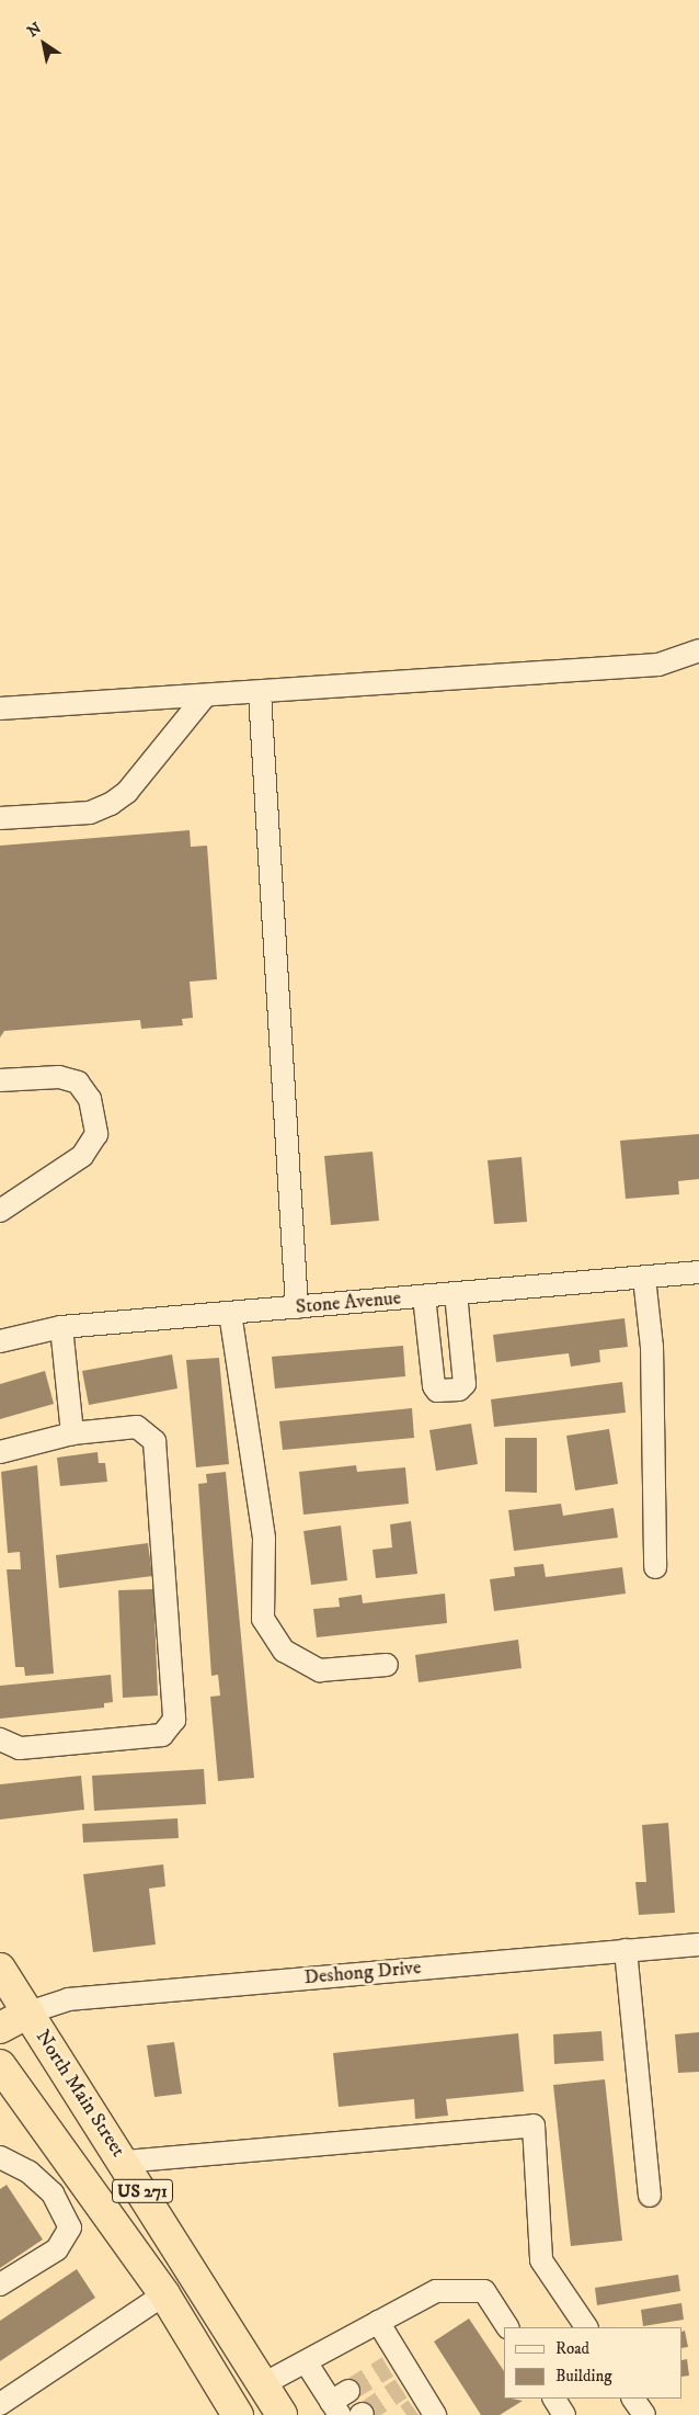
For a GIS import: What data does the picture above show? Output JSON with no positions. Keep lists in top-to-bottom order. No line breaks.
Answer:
{"streets":{"highway":["North Main Street","US 271"],"street":["Stone Avenue","Deshong Drive"]},"crossings":[["Deshong Drive","North Main Street"]],"legend":["Road","Building"],"north":"top left"}
